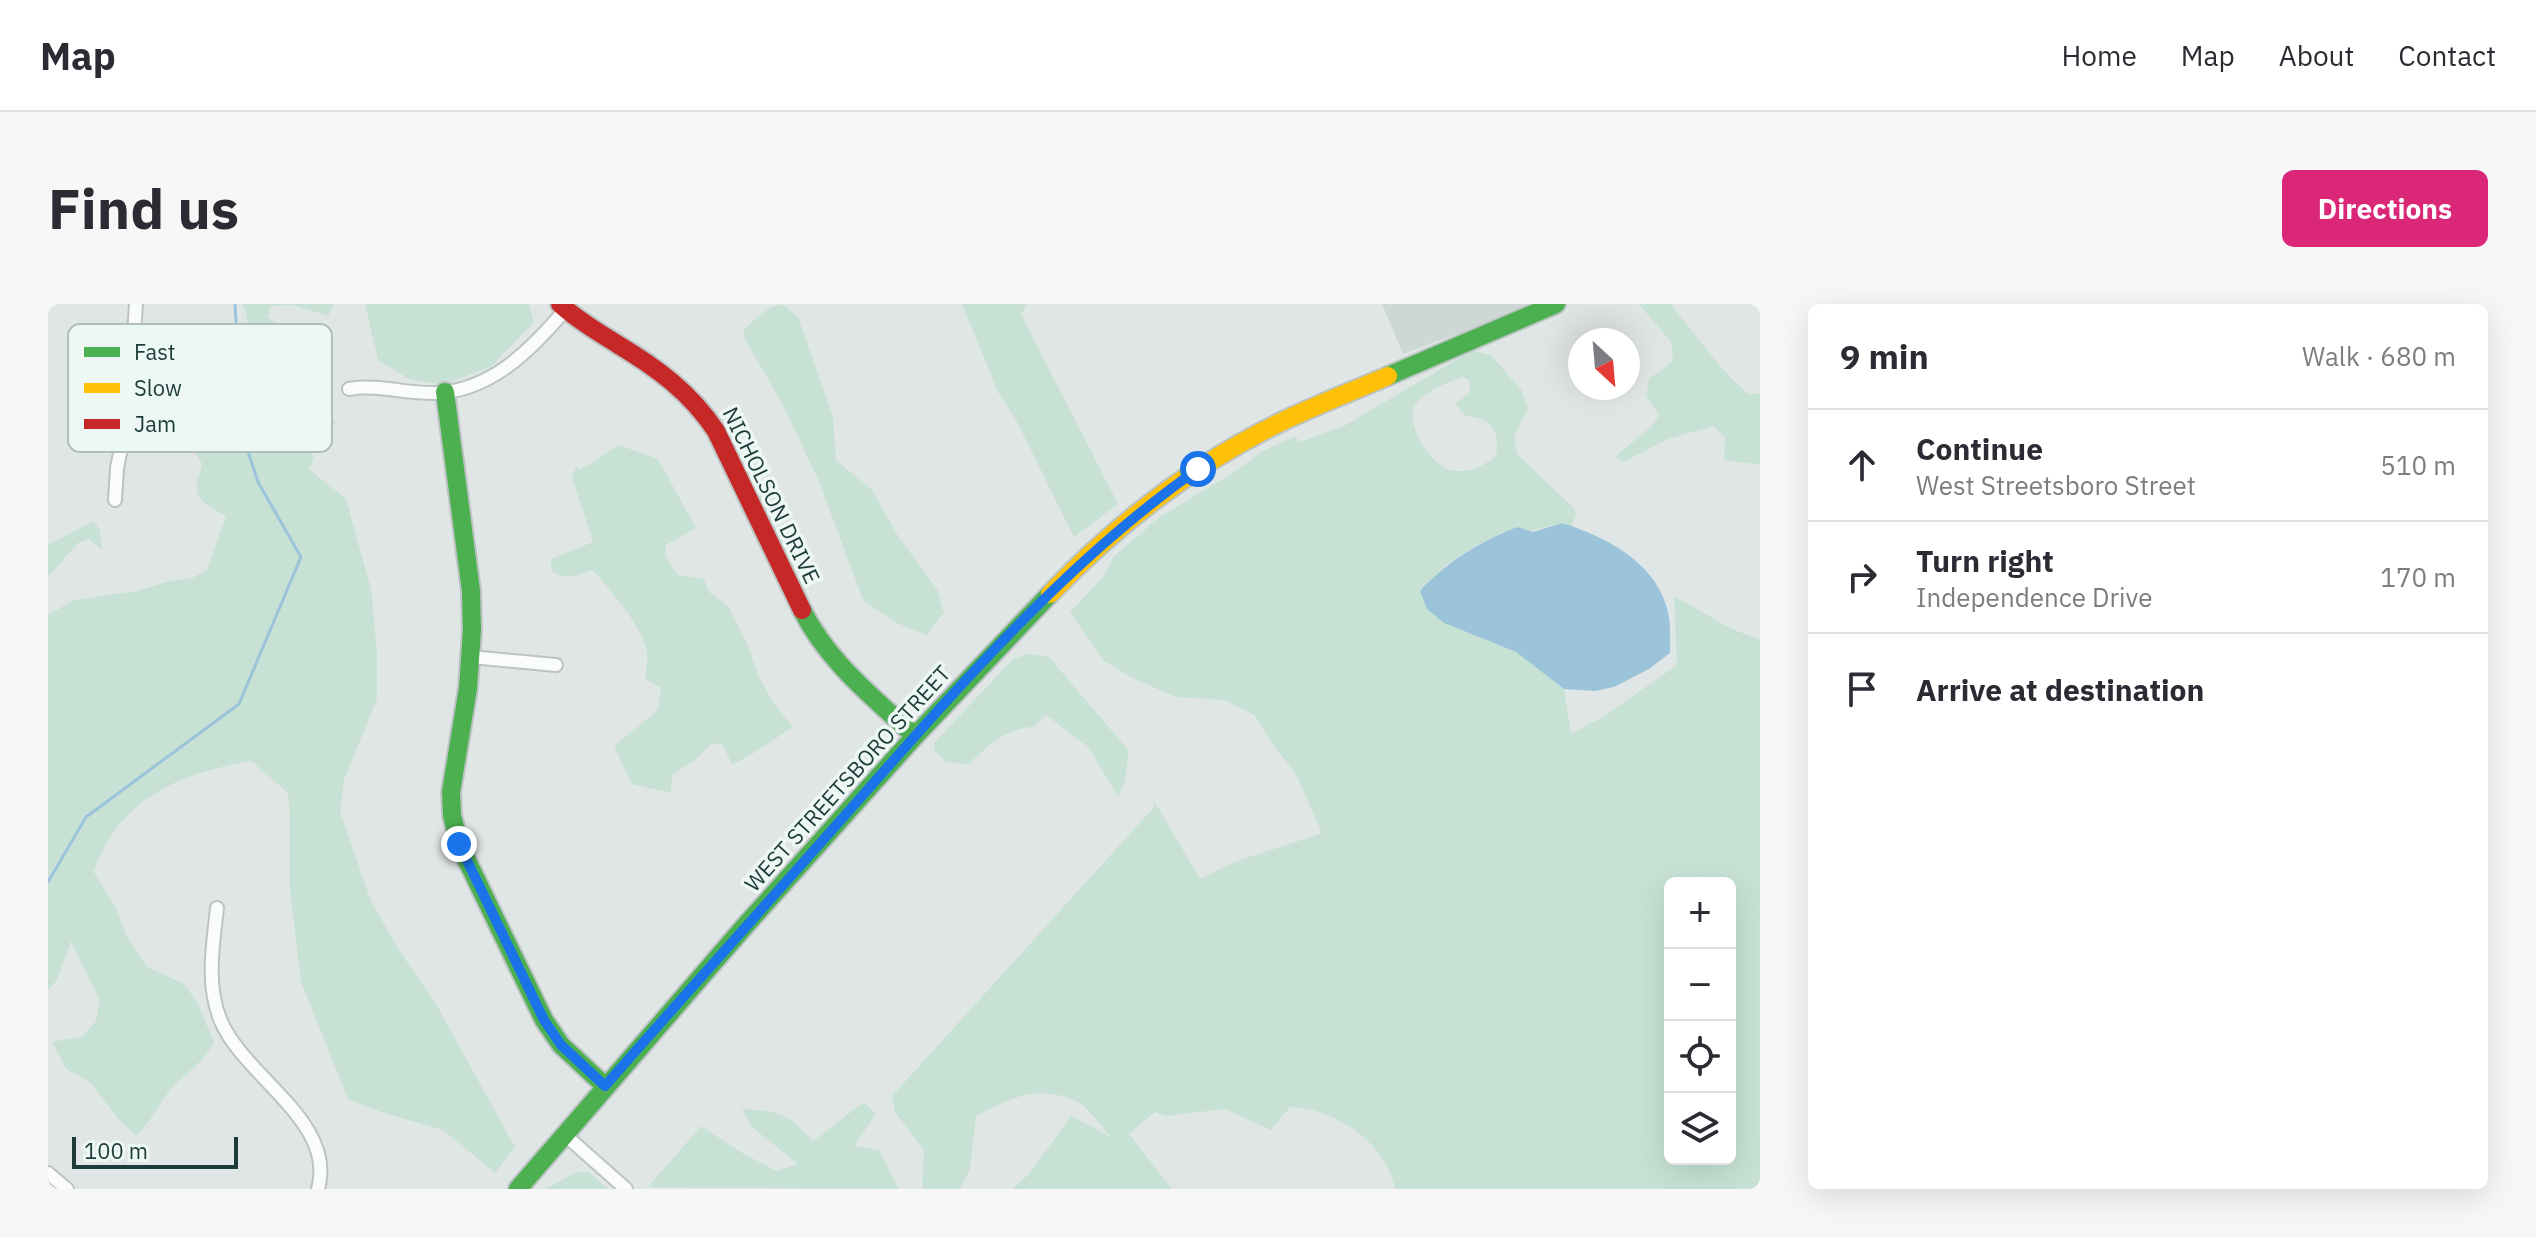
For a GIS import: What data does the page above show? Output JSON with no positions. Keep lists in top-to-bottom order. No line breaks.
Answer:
{"streets":{"main road":["NICHOLSON DRIVE","WEST STREETSBORO STREET"]},"crossings":[["NICHOLSON DRIVE","WEST STREETSBORO STREET"]],"legend":["Fast","Slow","Jam"],"scale_bar":"100 m","north":"bottom right","page":{"header":"Map","nav":["Home","Map","About","Contact"],"buttons":"Directions","title":"Find us","heading":["9 min","Walk · 680 m"],"list":[["Continue","West Streetsboro Street","510 m"],["Turn right","Independence Drive","170 m"],"Arrive at destination"],"map_buttons":["+","−"],"scale":"100 m"}}
